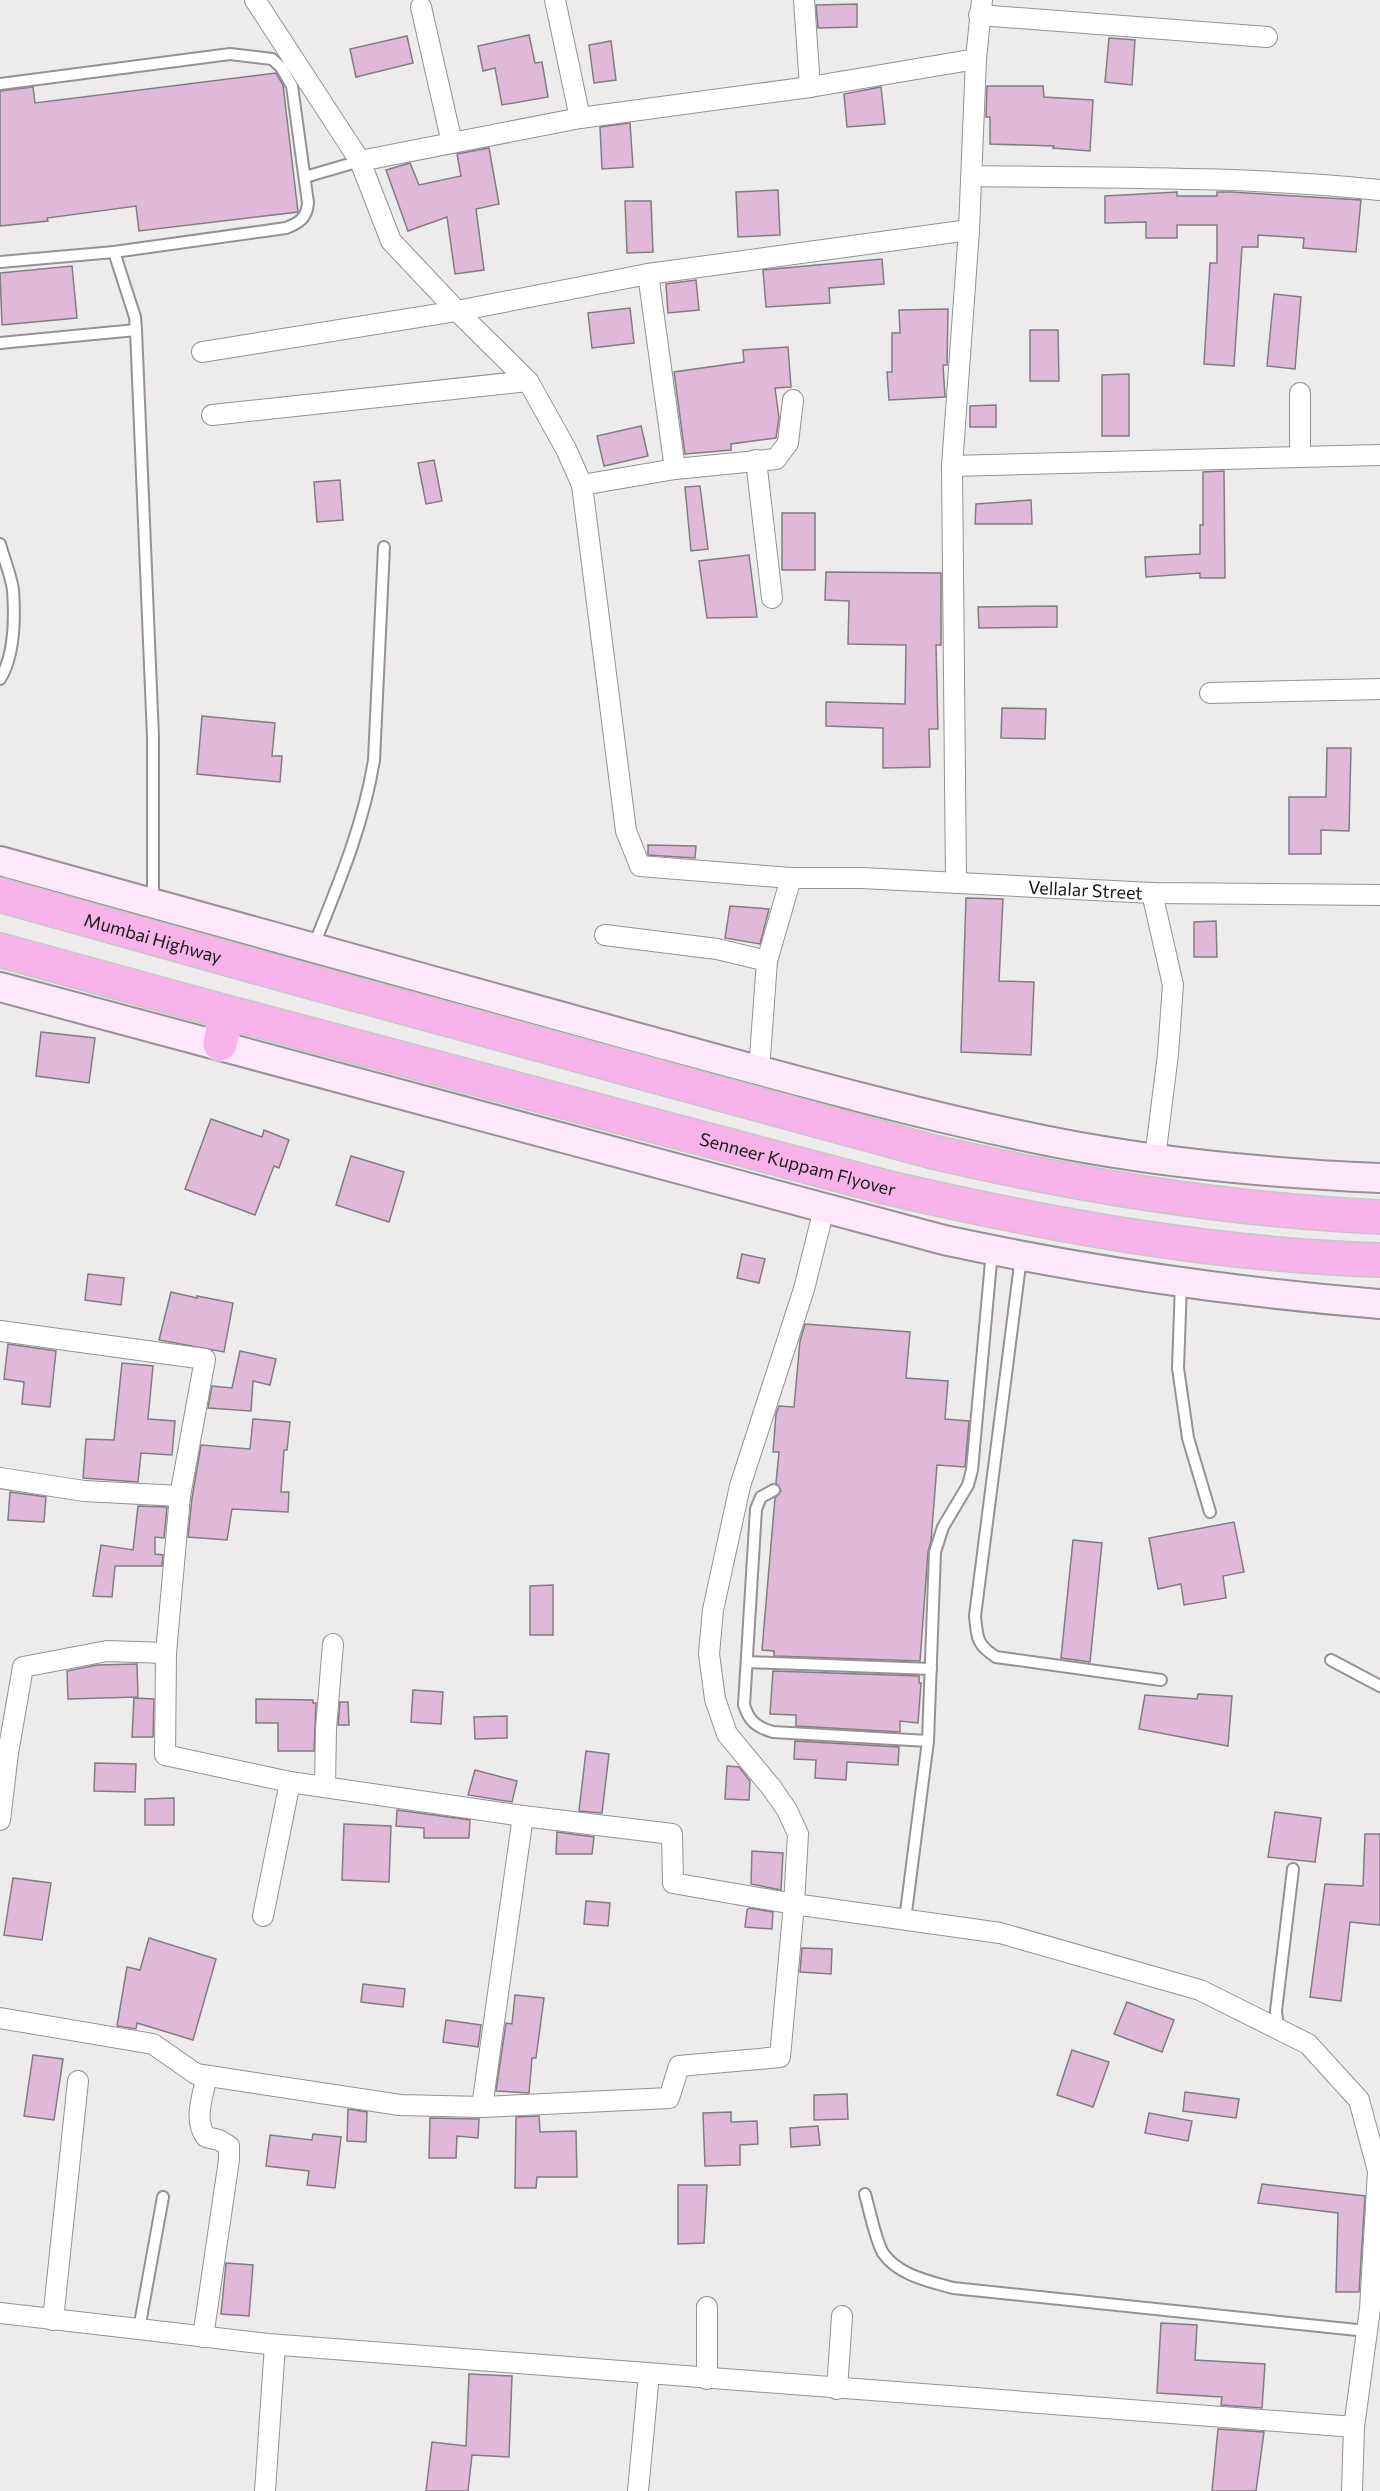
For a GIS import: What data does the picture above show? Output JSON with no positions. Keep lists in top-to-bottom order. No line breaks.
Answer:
{"streets":{"highway":["Mumbai Highway","Senneer Kuppam Flyover"],"street":["Vellalar Street"]}}
